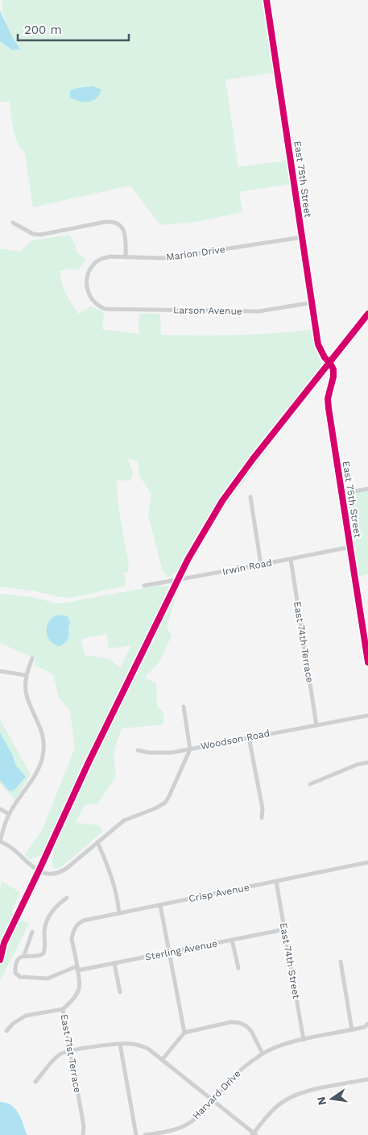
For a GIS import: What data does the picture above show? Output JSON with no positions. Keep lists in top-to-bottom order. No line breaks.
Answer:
{"streets":{"street":["East 75th Street","Marion Drive","Larson Avenue","Irwin Road","East 74th Terrace","Woodson Road","Crisp Avenue","Sterling Avenue","East 74th Street","East 71st Terrace","Harvard Drive"]},"crossings":[["East 75th Street","Marion Drive"],["East 75th Street","Larson Avenue"],["East 75th Street","Irwin Road"],["Marion Drive","Larson Avenue"],["Irwin Road","East 74th Terrace"],["East 74th Terrace","Woodson Road"],["Crisp Avenue","East 74th Street"],["Crisp Avenue","East 71st Terrace"],["Sterling Avenue","East 74th Street"],["Sterling Avenue","East 71st Terrace"],["East 74th Street","Harvard Drive"]],"scale_bar":"200 m","north":"left"}
